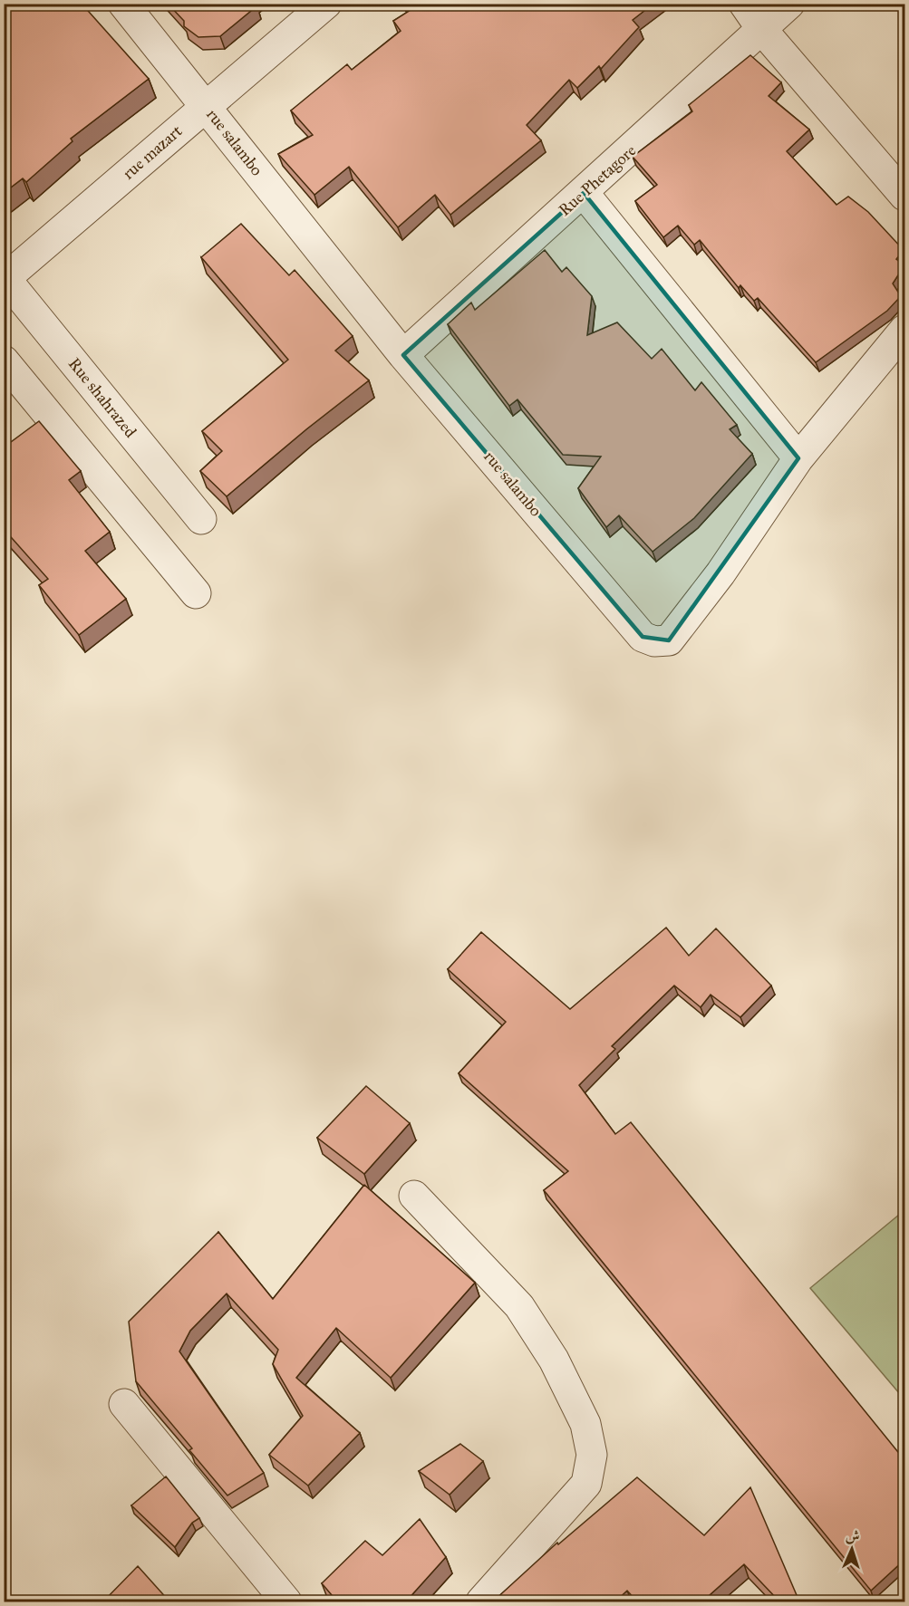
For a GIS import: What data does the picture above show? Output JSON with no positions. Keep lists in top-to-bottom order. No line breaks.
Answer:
{"streets":{"street":["rue salambo","rue mazart","Rue Phetagore","Rue shahrazed"]},"crossings":[["rue salambo","rue mazart"],["rue salambo","Rue Phetagore"],["rue mazart","Rue shahrazed"]],"north":"top"}
